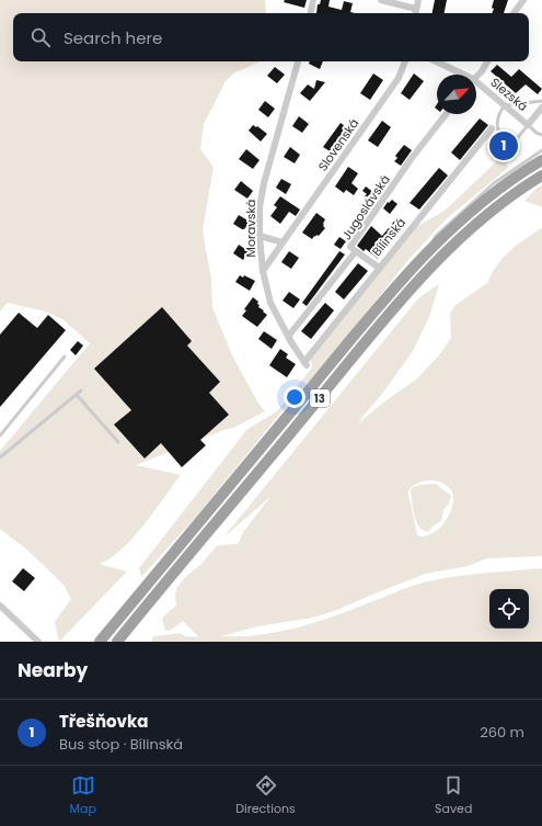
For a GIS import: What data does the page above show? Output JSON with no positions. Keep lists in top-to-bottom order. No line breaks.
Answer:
{"streets":{"highway":["13"],"street":["Slezská","Slovenská","Jugoslávská","Moravská","Bílinská"]},"crossings":[["Slovenská","Moravská"],["Jugoslávská","Moravská"],["Moravská","Bílinská"]],"north":"top right","page":{"search":"Search here","pins":"1","heading":"Nearby","list":[{"mark":"1","name":"Třešňovka","note":"Bus stop · Bílinská","value":"260 m"}],"nav":["Map","Directions","Saved"]}}
